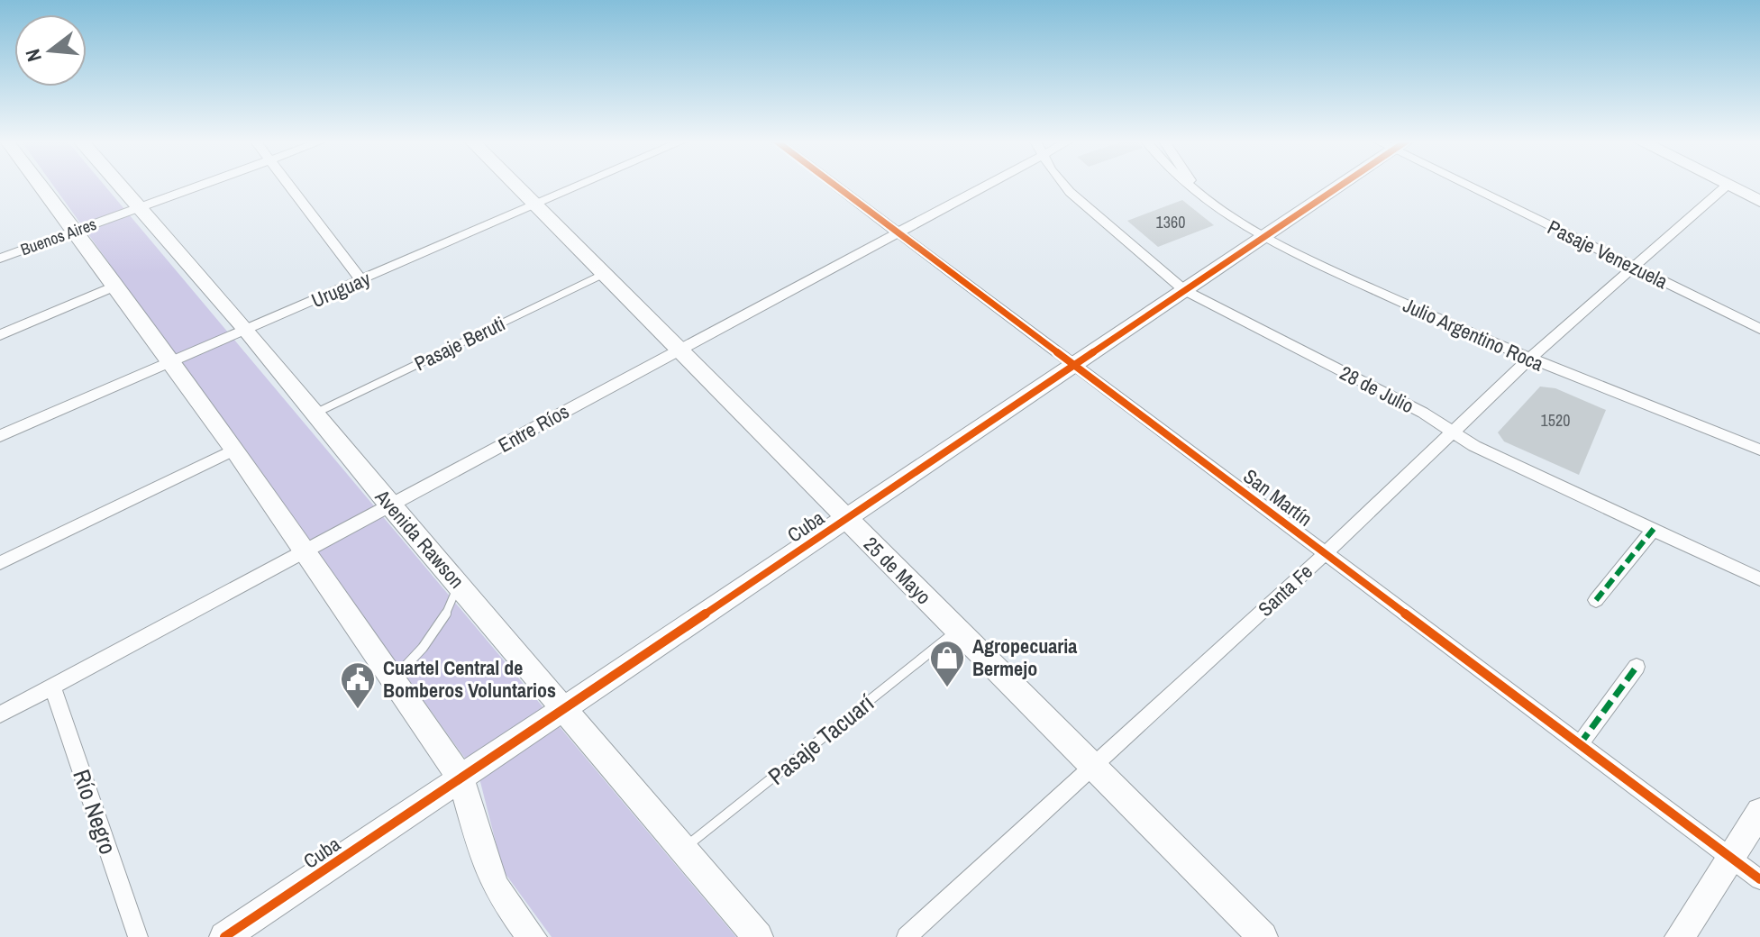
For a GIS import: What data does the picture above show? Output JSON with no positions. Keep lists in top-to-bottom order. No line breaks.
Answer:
{"streets":{"street":["Buenos Aires","Pasaje Venezuela","Uruguay","Julio Argentino Roca","28 de Julio","Entre Ríos","San Martín","Cuba","Avenida Rawson","25 de Mayo","Santa Fe","Río Negro"],"lane":["Pasaje Beruti","Pasaje Tacuarí"]},"crossings":[["Buenos Aires","Avenida Rawson"],["Pasaje Venezuela","Santa Fe"],["Uruguay","Avenida Rawson"],["Uruguay","25 de Mayo"],["Julio Argentino Roca","Cuba"],["Julio Argentino Roca","Santa Fe"],["Pasaje Beruti","Avenida Rawson"],["Pasaje Beruti","25 de Mayo"],["28 de Julio","Cuba"],["28 de Julio","Santa Fe"],["Entre Ríos","San Martín"],["Entre Ríos","Avenida Rawson"],["Entre Ríos","25 de Mayo"],["Entre Ríos","Río Negro"],["San Martín","Cuba"],["San Martín","Santa Fe"],["Cuba","Avenida Rawson"],["Cuba","25 de Mayo"],["Avenida Rawson","Pasaje Tacuarí"],["25 de Mayo","Santa Fe"],["25 de Mayo","Pasaje Tacuarí"]],"places":{"shop":["Agropecuaria Bermejo"],"public building":["Cuartel Central de Bomberos Voluntarios"]},"house_numbers":["1360","1520"],"north":"left"}
